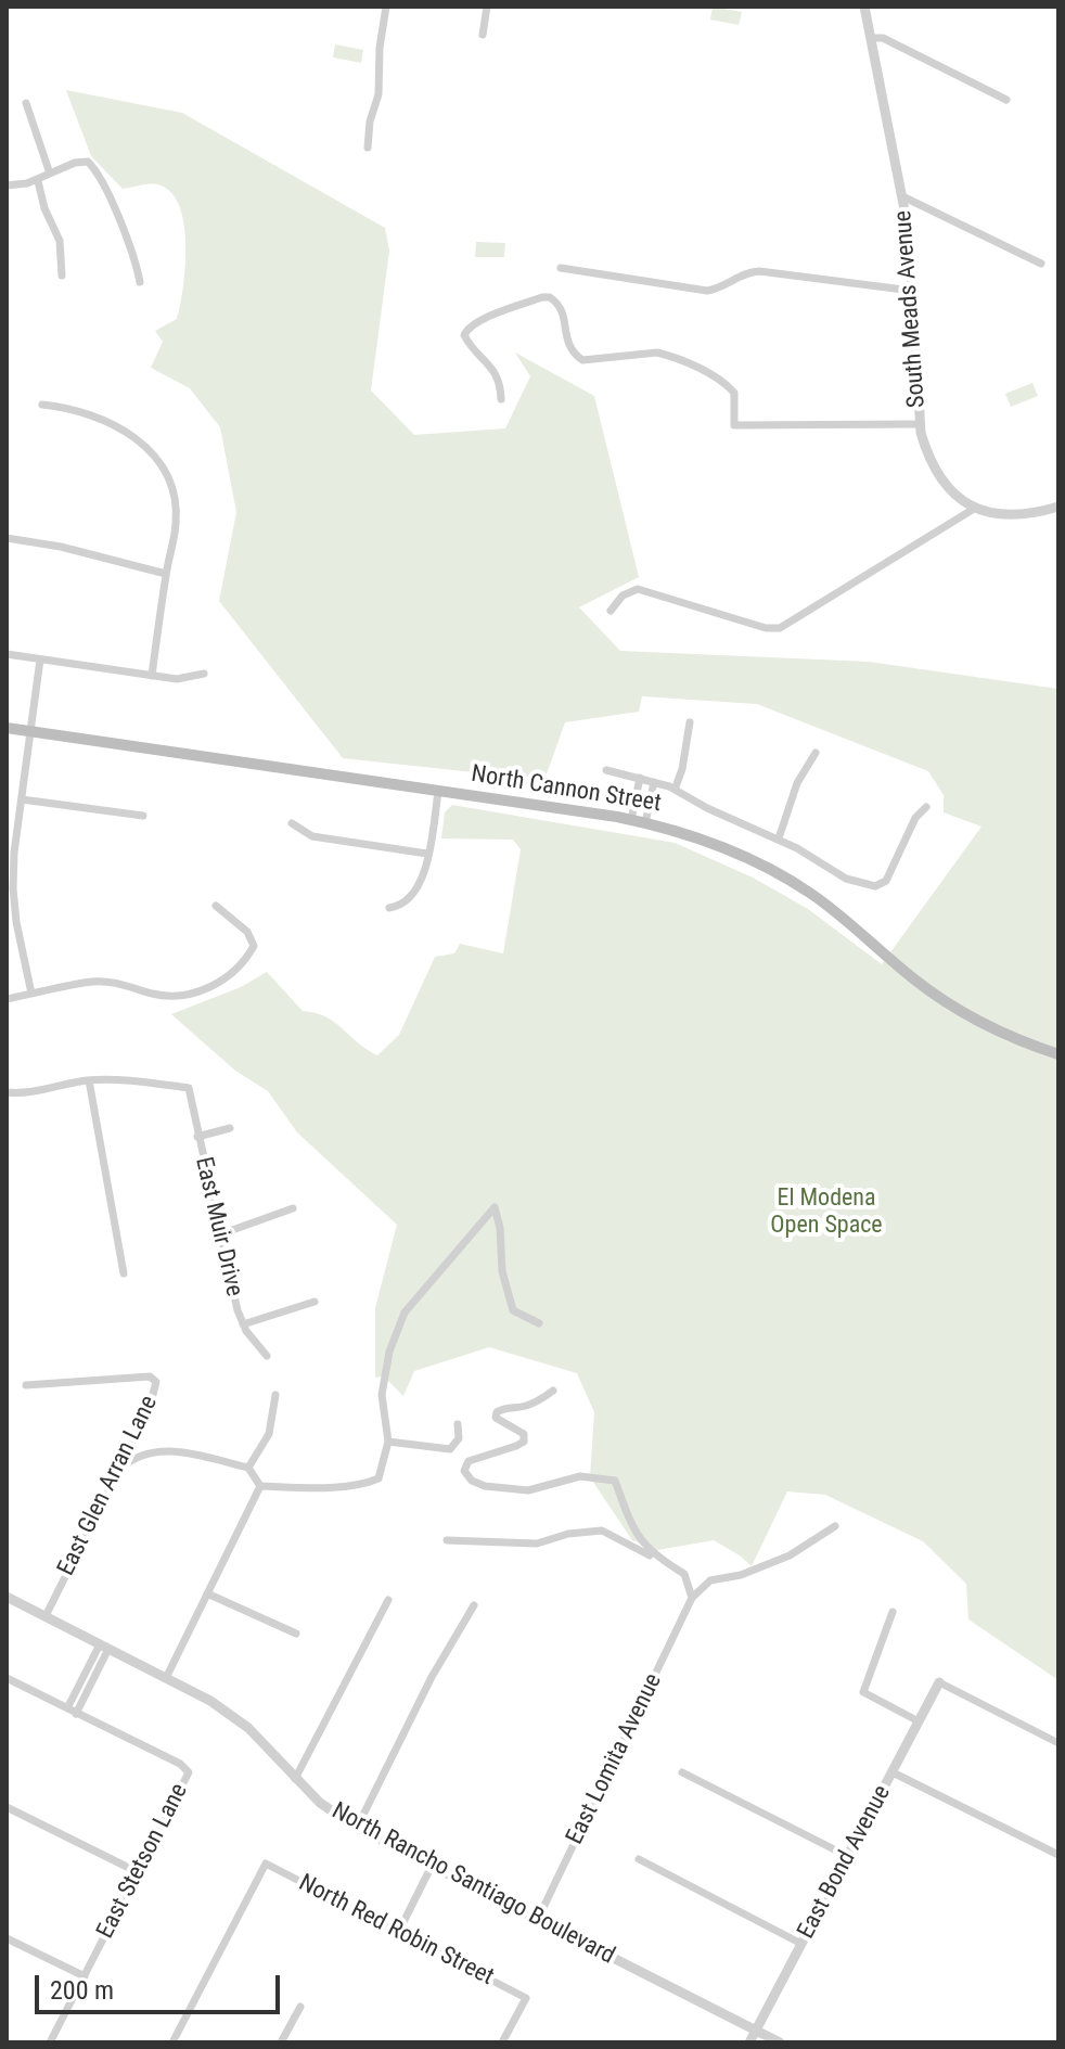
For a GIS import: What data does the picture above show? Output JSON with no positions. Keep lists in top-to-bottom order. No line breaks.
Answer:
{"streets":{"main road":["North Cannon Street"],"street":["South Meads Avenue","East Muir Drive","East Glen Arran Lane","East Lomita Avenue","East Stetson Lane","East Bond Avenue","North Rancho Santiago Boulevard","North Red Robin Street"]},"crossings":[["East Glen Arran Lane","North Rancho Santiago Boulevard"],["East Lomita Avenue","North Rancho Santiago Boulevard"],["East Bond Avenue","North Rancho Santiago Boulevard"]],"parks":["El Modena Open Space"],"scale_bar":"200 m"}
